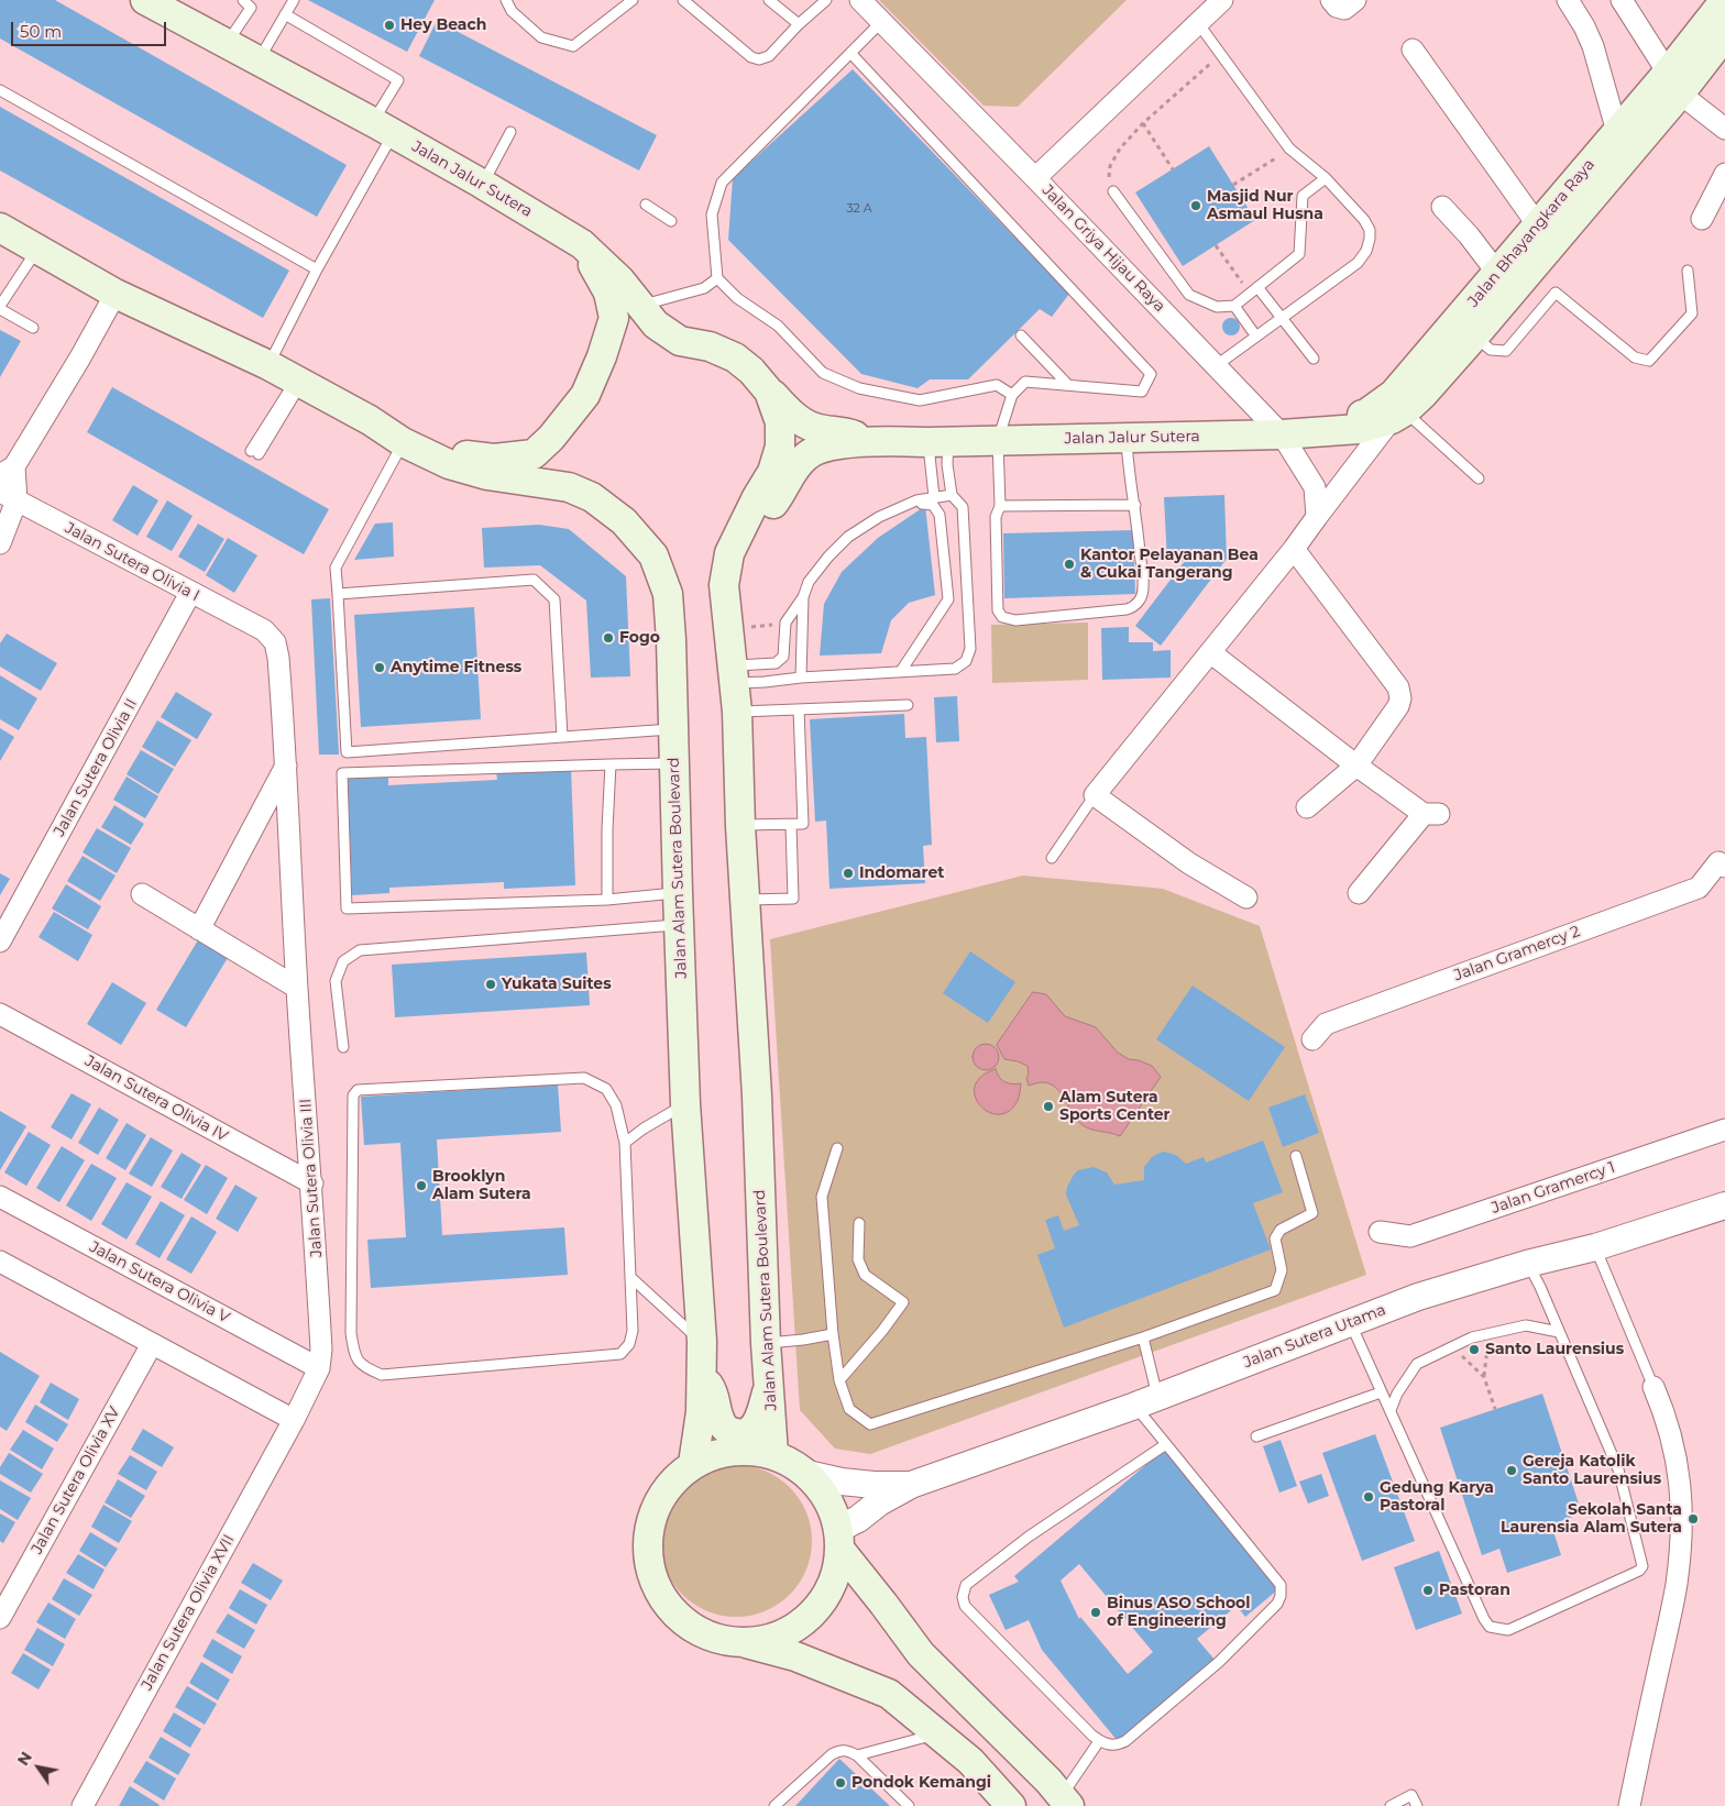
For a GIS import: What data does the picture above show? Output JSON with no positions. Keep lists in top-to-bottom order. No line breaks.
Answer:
{"streets":{"main road":["Jalan Jalur Sutera","Jalan Bhayangkara Raya","Jalan Alam Sutera Boulevard"],"street":["Jalan Griya Hijau Raya","Jalan Sutera Olivia I","Jalan Sutera Olivia II","Jalan Gramercy 2","Jalan Sutera Olivia IV","Jalan Sutera Olivia III","Jalan Gramercy 1","Jalan Sutera Olivia V","Jalan Sutera Utama","Jalan Sutera Olivia XV","Jalan Sutera Olivia XVII"]},"crossings":[["Jalan Jalur Sutera","Jalan Bhayangkara Raya"],["Jalan Jalur Sutera","Jalan Griya Hijau Raya"],["Jalan Jalur Sutera","Jalan Alam Sutera Boulevard"],["Jalan Sutera Olivia I","Jalan Sutera Olivia II"],["Jalan Sutera Olivia I","Jalan Sutera Olivia III"],["Jalan Alam Sutera Boulevard","Jalan Sutera Utama"],["Jalan Sutera Olivia IV","Jalan Sutera Olivia III"],["Jalan Sutera Olivia III","Jalan Sutera Olivia V"],["Jalan Sutera Olivia III","Jalan Sutera Olivia XVII"],["Jalan Sutera Olivia V","Jalan Sutera Olivia XVII"]],"places":["Hey Beach","Masjid Nur Asmaul Husna","Kantor Pelayanan Bea & Cukai Tangerang","Fogo","Anytime Fitness","Indomaret","Yukata Suites","Alam Sutera Sports Center","Brooklyn Alam Sutera","Santo Laurensius","Gereja Katolik Santo Laurensius","Gedung Karya Pastoral","Sekolah Santa Laurensia Alam Sutera","Pastoran","Binus ASO School of Engineering","Pondok Kemangi"],"house_numbers":["32 A"],"scale_bar":"50 m","north":"top left"}
